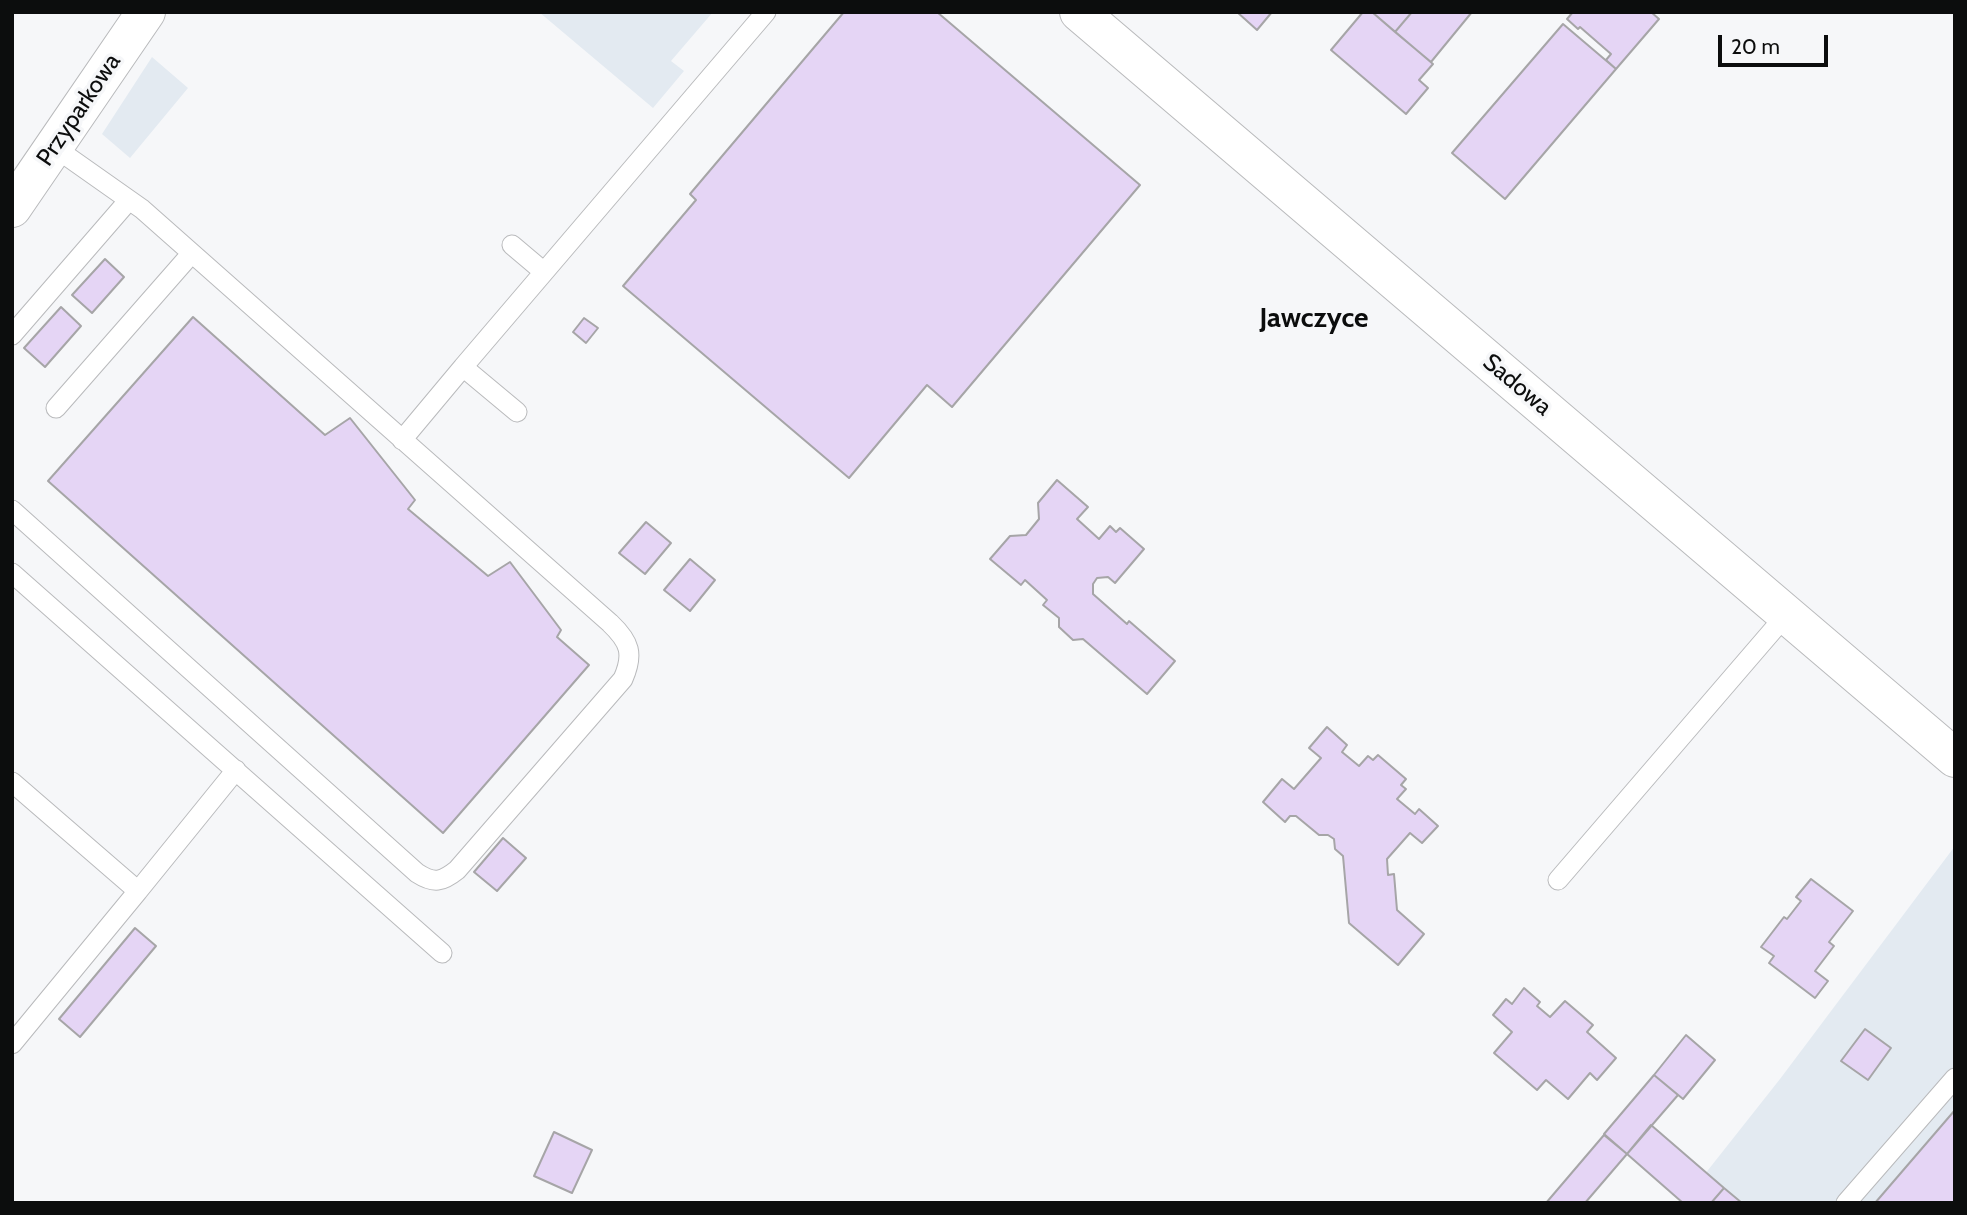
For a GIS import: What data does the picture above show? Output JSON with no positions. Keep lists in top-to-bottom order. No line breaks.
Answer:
{"streets":{"street":["Przyparkowa","Sadowa"]},"districts":["Jawczyce"],"scale_bar":"20 m"}
